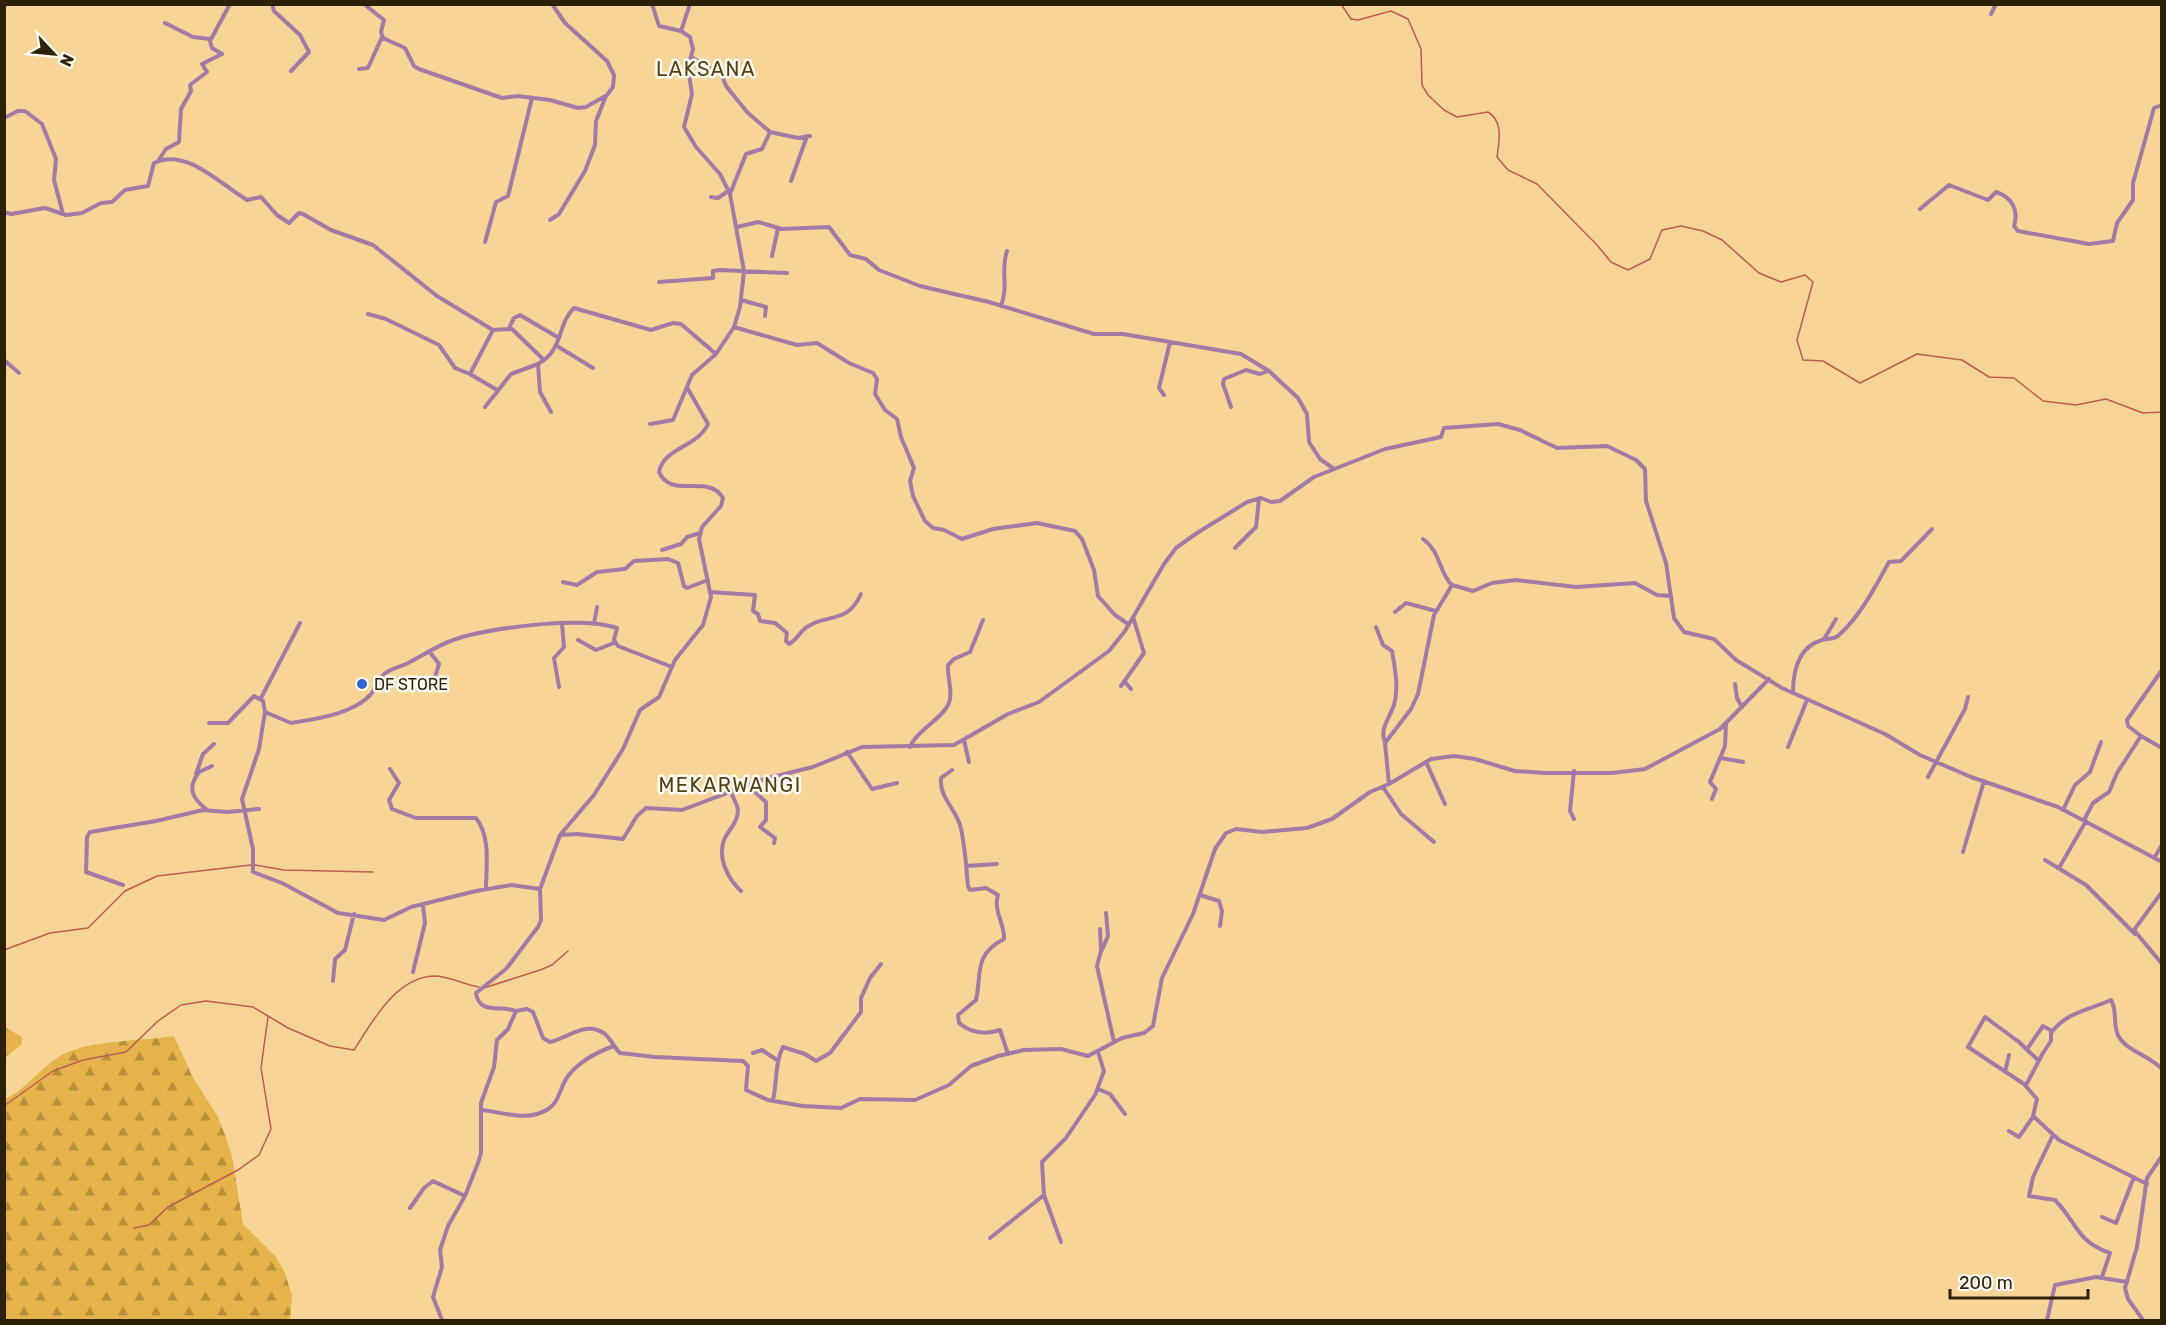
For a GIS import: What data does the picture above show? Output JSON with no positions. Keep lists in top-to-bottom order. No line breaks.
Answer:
{"districts":["LAKSANA","MEKARWANGI"],"places":["DF STORE"],"scale_bar":"200 m","north":"bottom right"}
